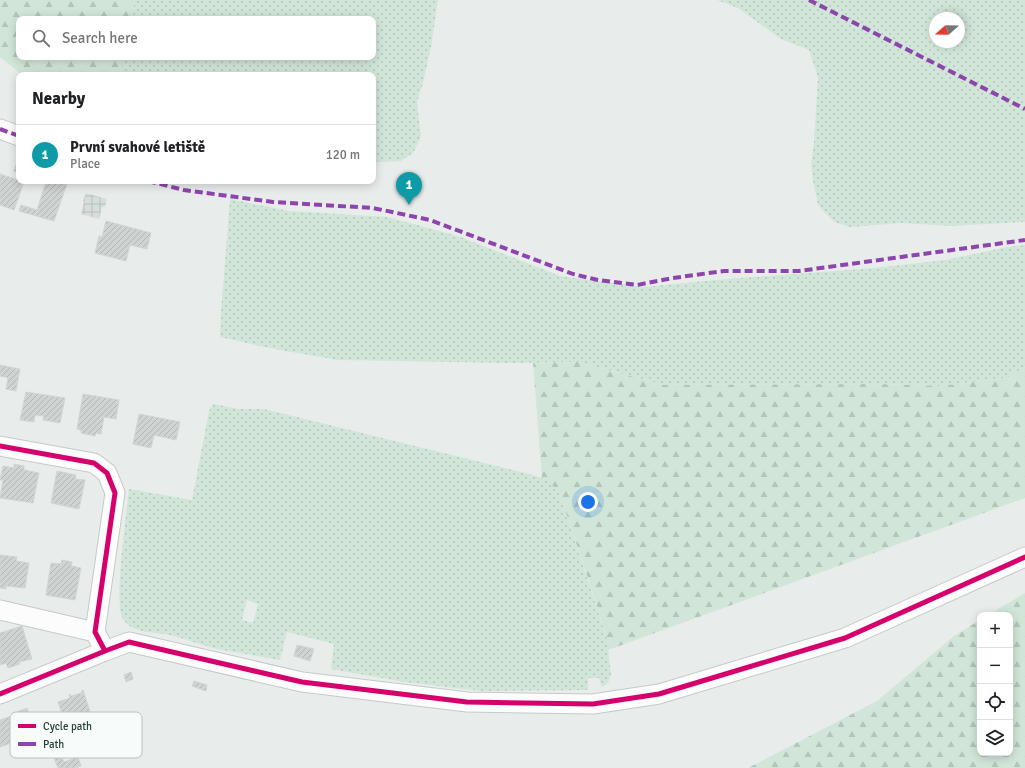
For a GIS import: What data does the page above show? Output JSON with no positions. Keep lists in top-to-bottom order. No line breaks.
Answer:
{"legend":["Cycle path","Path"],"north":"left","page":{"search":"Search here","heading":"Nearby","list":[{"mark":"1","name":"První svahové letiště","note":"Place","value":"120 m"}],"pins":"1","map_buttons":["+","−"]}}
